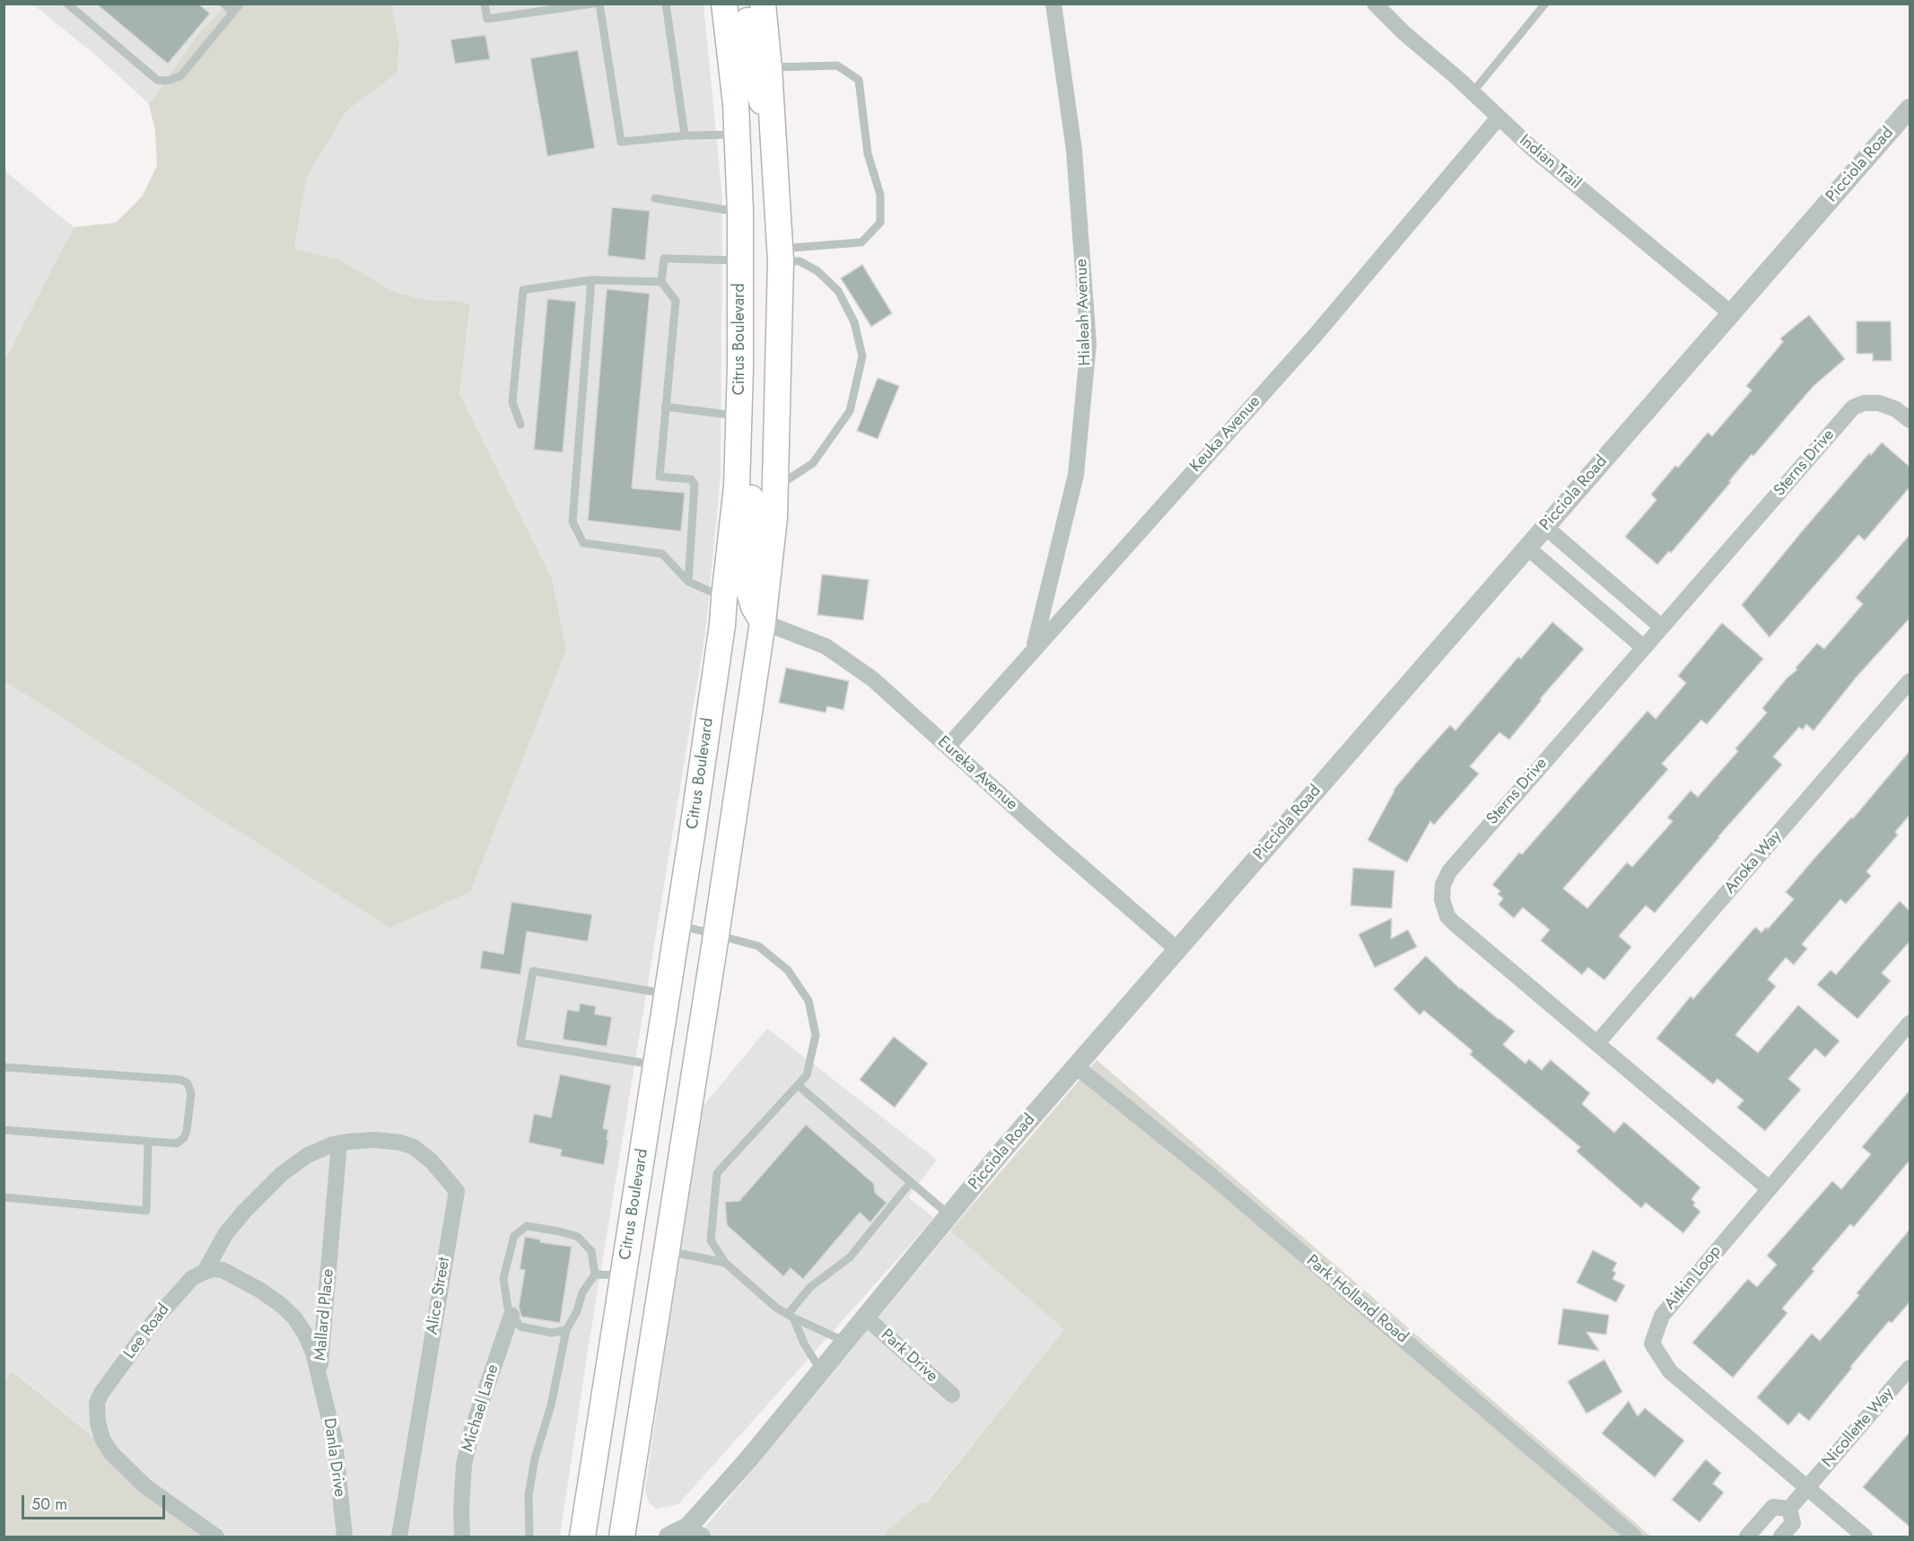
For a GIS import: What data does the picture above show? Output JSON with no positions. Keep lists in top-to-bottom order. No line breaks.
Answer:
{"streets":{"highway":["Citrus Boulevard"],"street":["Indian Trail","Picciola Road","Hialeah Avenue","Keuka Avenue","Sterns Drive","Eureka Avenue","Anoka Way","Aitkin Loop","Alice Street","Park Holland Road","Mallard Place","Lee Road","Park Drive","Michael Lane","Nicollette Way","Danla Drive"]},"crossings":[["Indian Trail","Picciola Road"],["Indian Trail","Keuka Avenue"],["Picciola Road","Eureka Avenue"],["Picciola Road","Park Holland Road"],["Picciola Road","Park Drive"],["Hialeah Avenue","Keuka Avenue"],["Keuka Avenue","Eureka Avenue"],["Sterns Drive","Anoka Way"],["Sterns Drive","Aitkin Loop"],["Aitkin Loop","Nicollette Way"],["Alice Street","Mallard Place"],["Alice Street","Lee Road"],["Mallard Place","Lee Road"],["Mallard Place","Danla Drive"]],"scale_bar":"50 m"}
